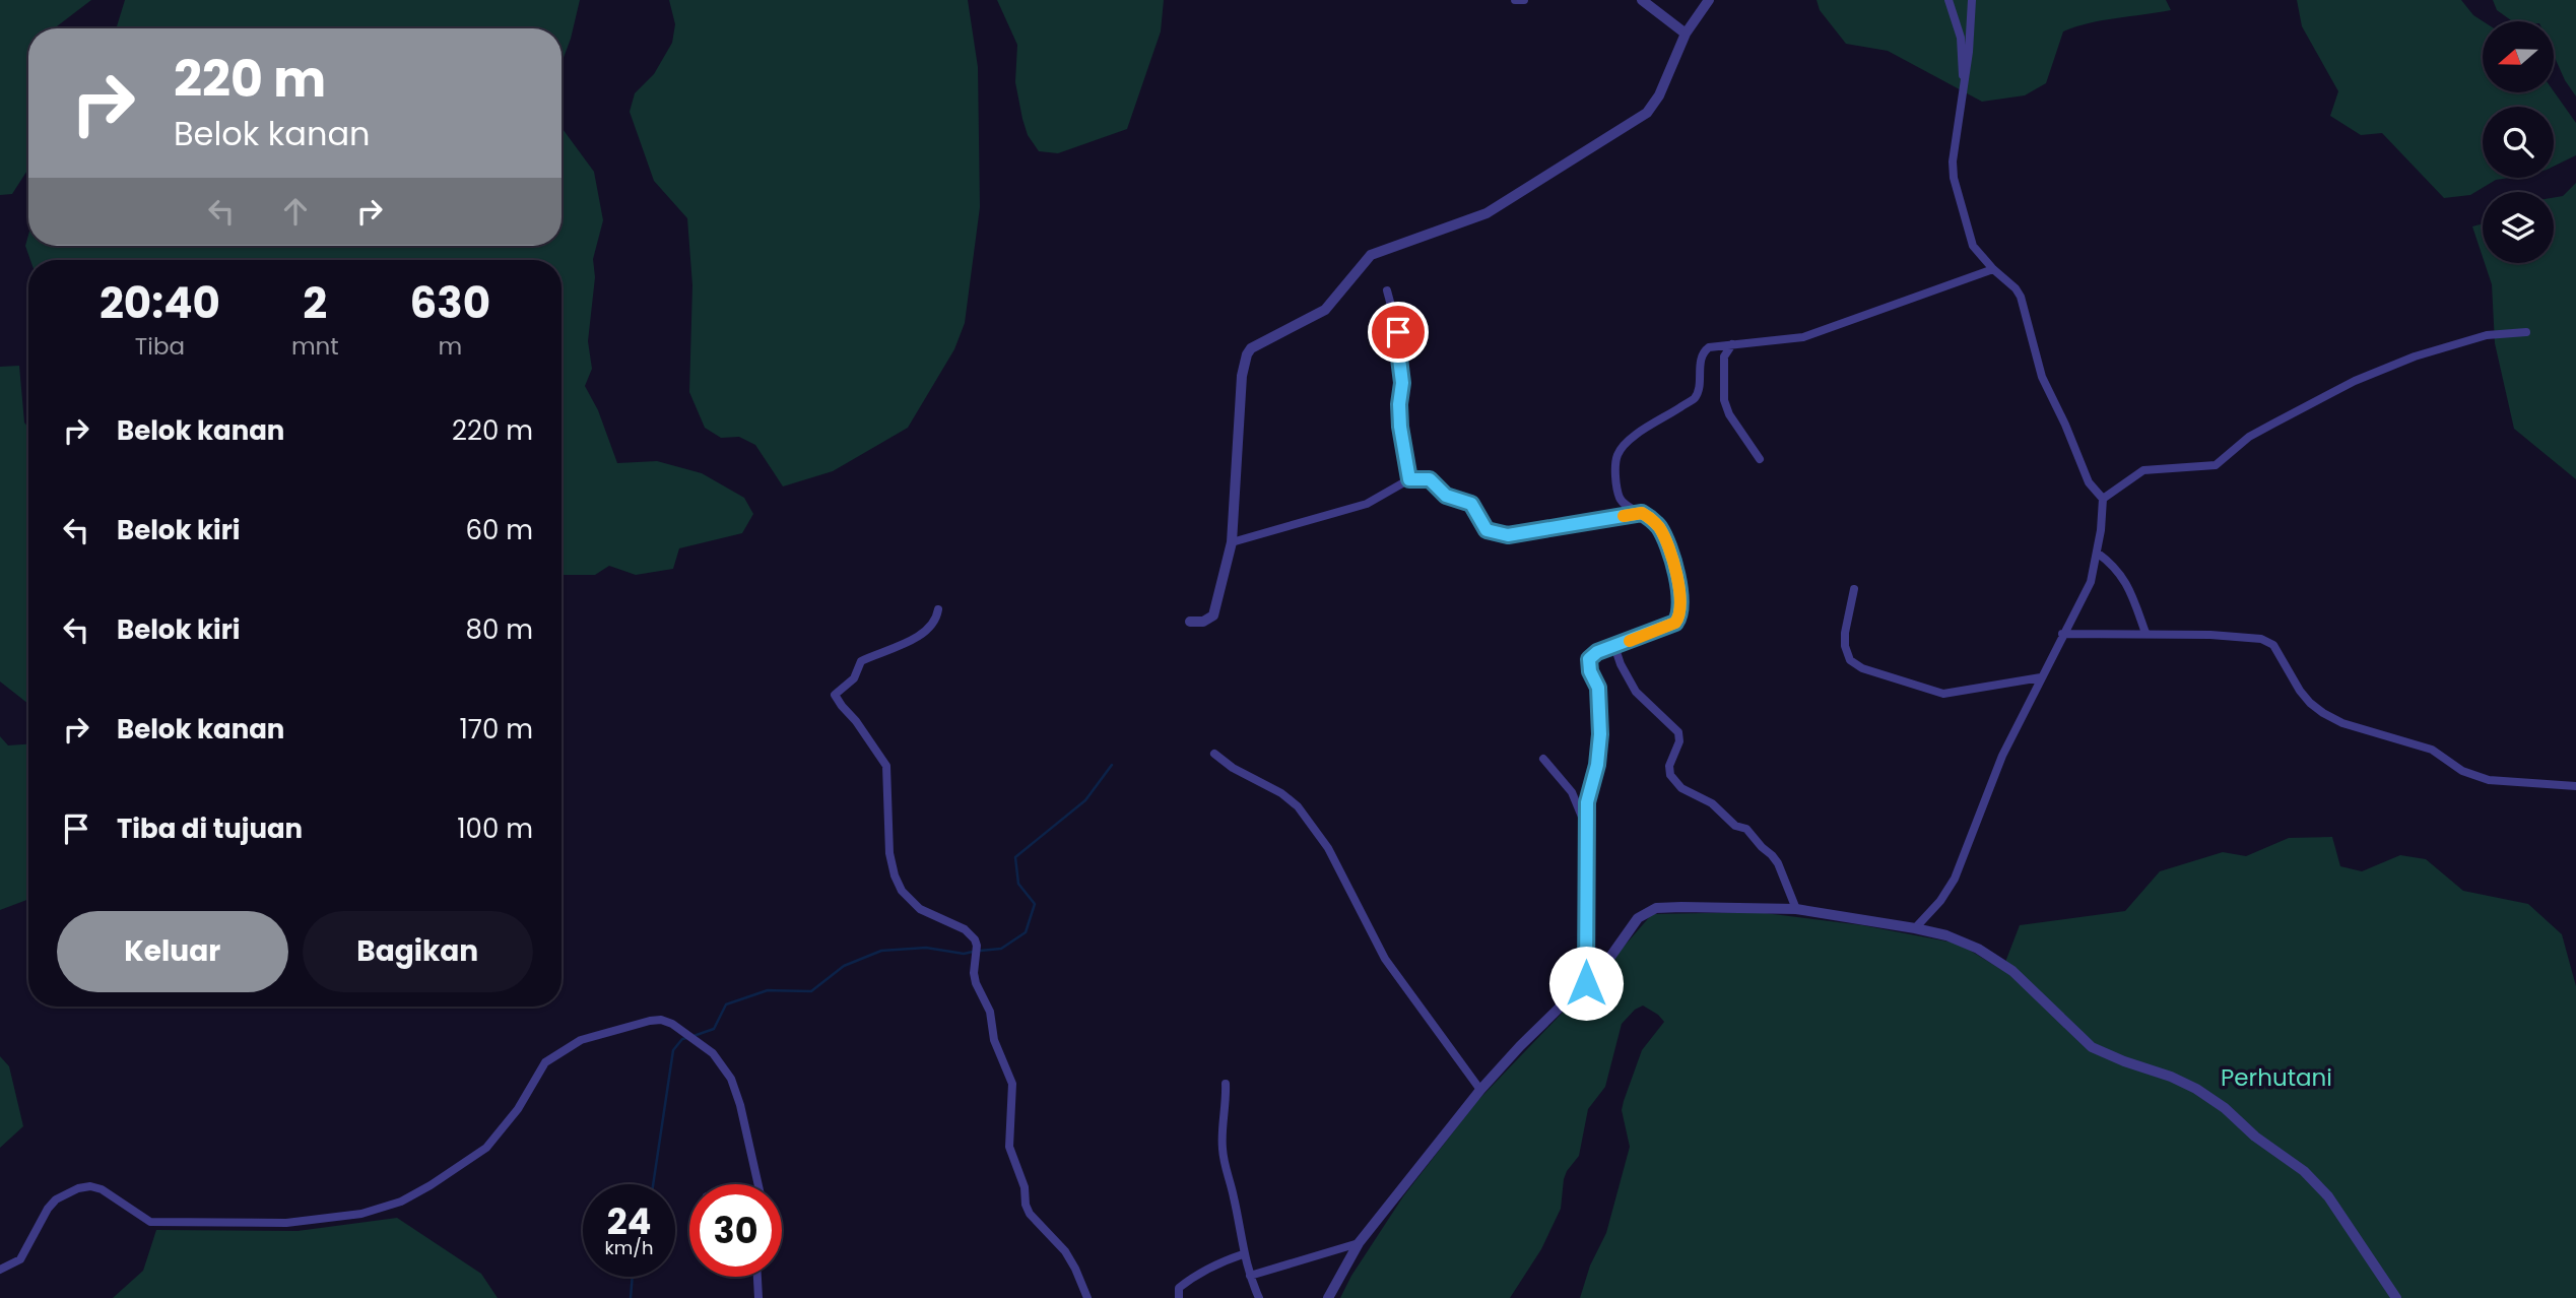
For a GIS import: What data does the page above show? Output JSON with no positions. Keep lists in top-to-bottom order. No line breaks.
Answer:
{"parks":["Perhutani"],"north":"left","page":{"turn":["220 m","Belok kanan"],"eta":["20:40","Tiba","2","mnt","630","m"],"list":[{"name":"Belok kanan","value":"220 m"},{"name":"Belok kiri","value":"60 m"},{"name":"Belok kiri","value":"80 m"},{"name":"Belok kanan","value":"170 m"},{"name":"Tiba di tujuan","value":"100 m"}],"buttons":["Keluar","Bagikan"],"speed":"24 km/h","limit":"30"}}
